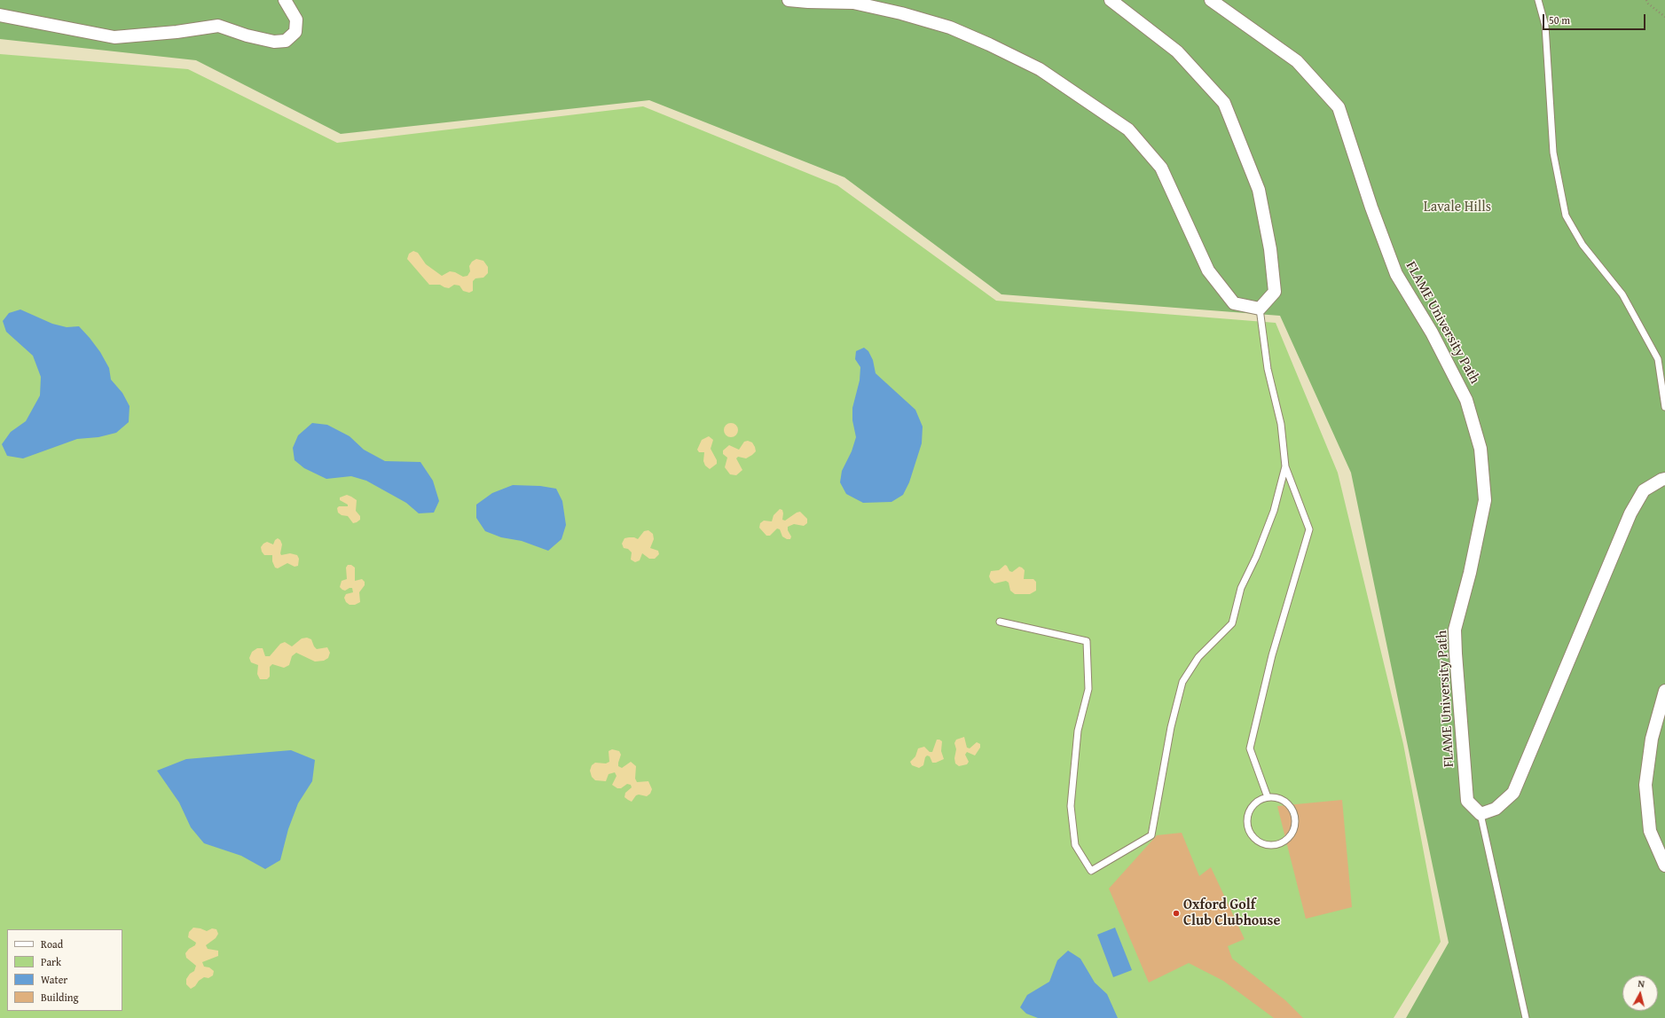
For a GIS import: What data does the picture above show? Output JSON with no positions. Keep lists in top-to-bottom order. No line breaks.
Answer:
{"streets":{"street":["FLAME University Path"]},"parks":["Lavale Hills"],"places":["Oxford Golf Club Clubhouse"],"legend":["Road","Park","Water","Building"],"scale_bar":"50 m","north":"top"}
